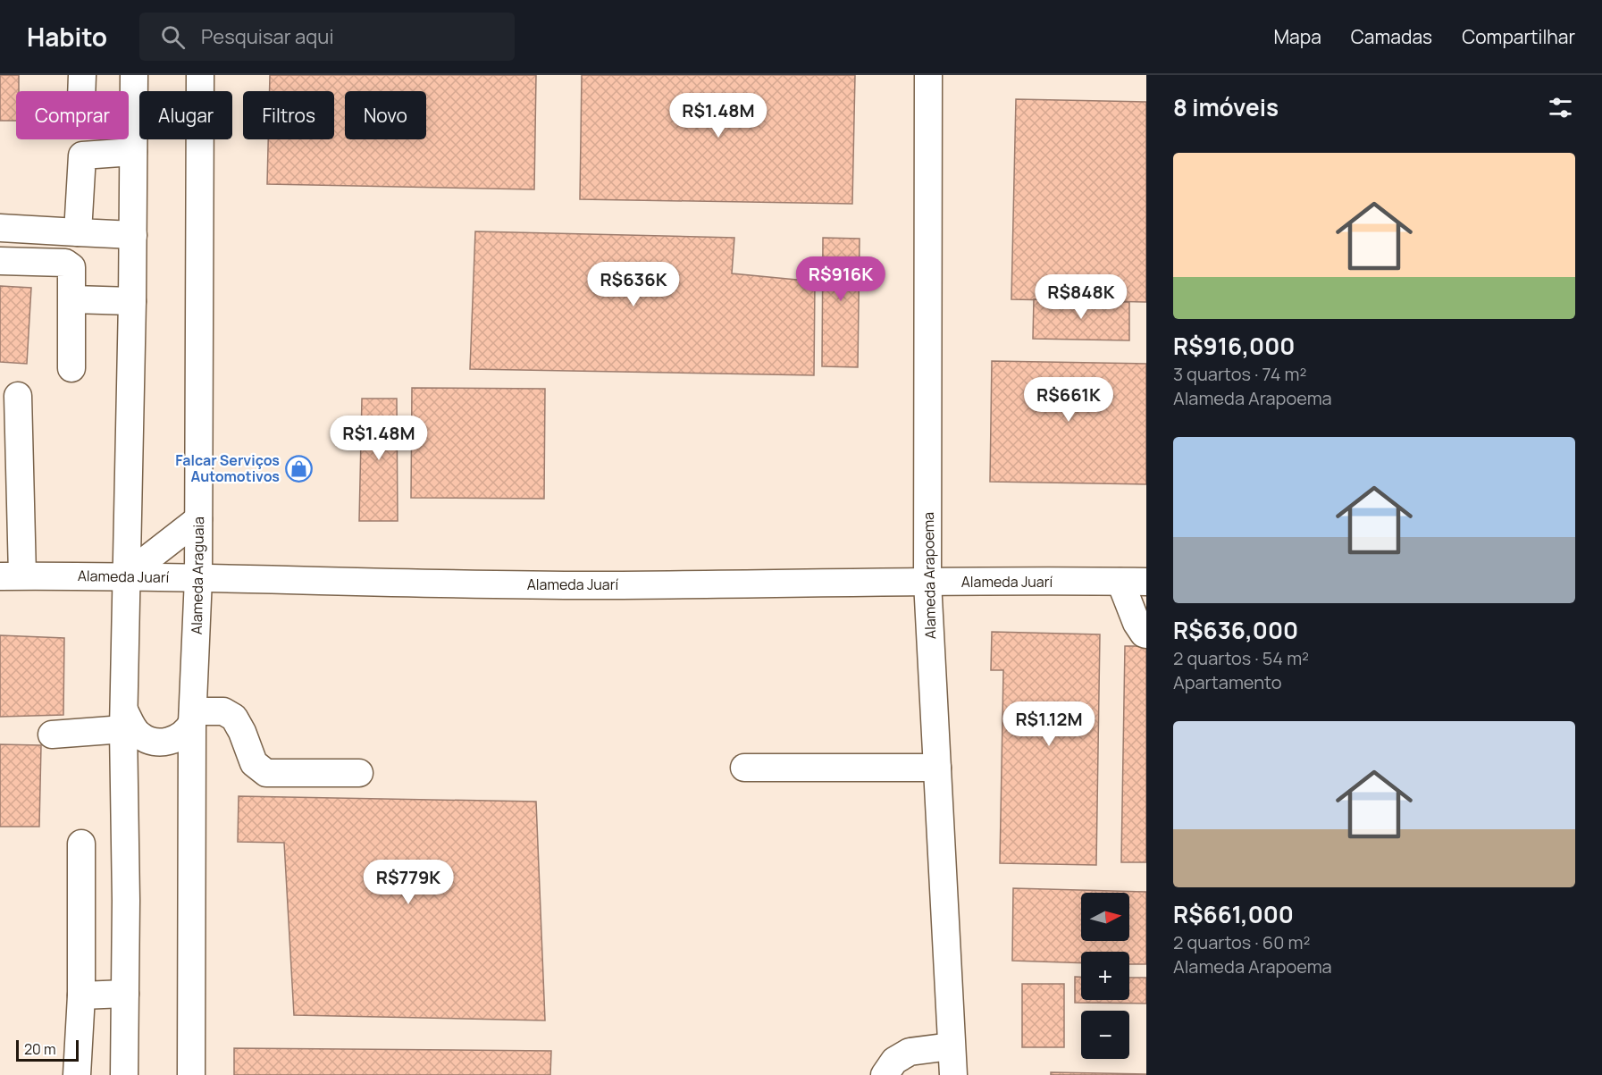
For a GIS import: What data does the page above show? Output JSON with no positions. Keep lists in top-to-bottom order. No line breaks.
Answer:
{"streets":{"street":["Alameda Araguaia","Alameda Arapoema","Alameda Juarí"]},"crossings":[["Alameda Araguaia","Alameda Juarí"],["Alameda Arapoema","Alameda Juarí"]],"places":{"shop":["Falcar Serviços Automotivos"]},"scale_bar":"20 m","north":"right","page":{"header":"Habito","search":"Pesquisar aqui","nav":["Mapa","Camadas","Compartilhar"],"heading":"8 imóveis","chip":["Comprar","Alugar","Filtros","Novo"],"price":["R$1.48M","R$916K","R$636K","R$848K","R$661K","R$1.48M","R$1.12M","R$779K"],"list":[{"name":"R$916,000","note":"3 quartos · 74 m² · Alameda Arapoema"},{"name":"R$636,000","note":"2 quartos · 54 m² · Apartamento"},{"name":"R$661,000","note":"2 quartos · 60 m² · Alameda Arapoema"}],"map_buttons":["+","−"],"scale":"20 m"}}
